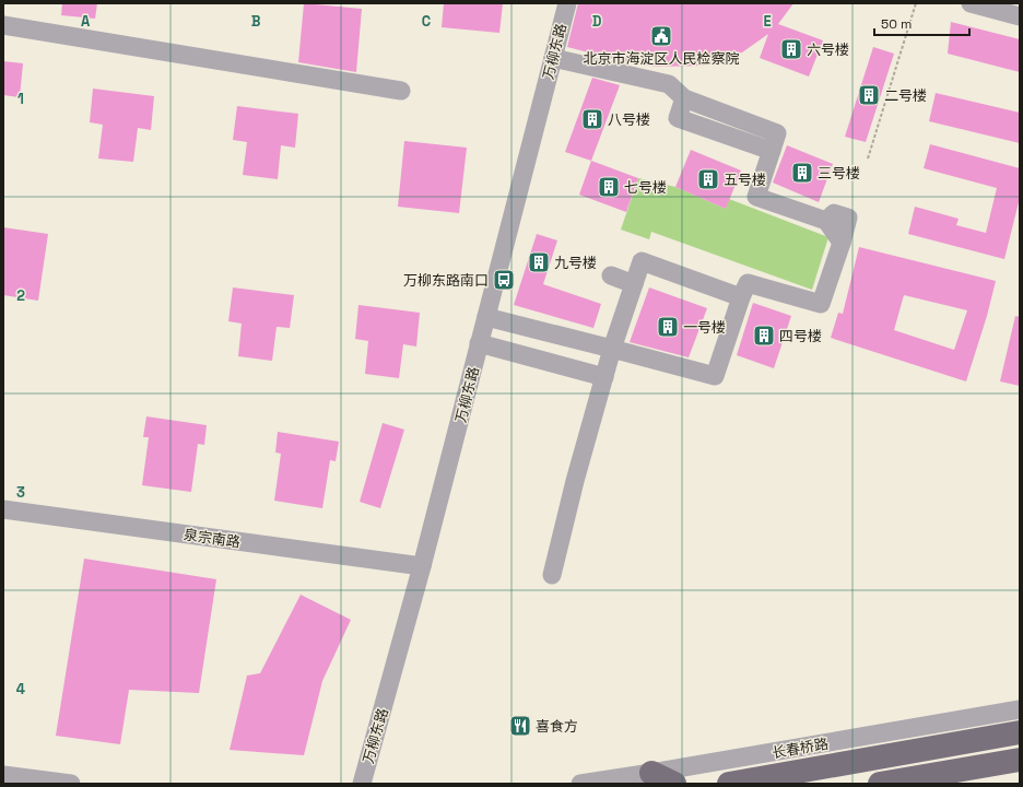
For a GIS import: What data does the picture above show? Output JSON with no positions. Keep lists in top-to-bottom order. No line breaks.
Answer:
{"streets":{"main road":["长春桥路"],"street":["万柳东路","泉宗南路"]},"crossings":[["万柳东路","泉宗南路"]],"places":{"public building":["北京市海淀区人民检察院"],"building":["六号楼","二号楼","八号楼","三号楼","五号楼","七号楼","九号楼","一号楼","四号楼"],"bus stop":["万柳东路南口"],"restaurant":["喜食方"]},"scale_bar":"50 m","grid":{"columns":["A","B","C","D","E"],"rows":["1","2","3","4"]}}
